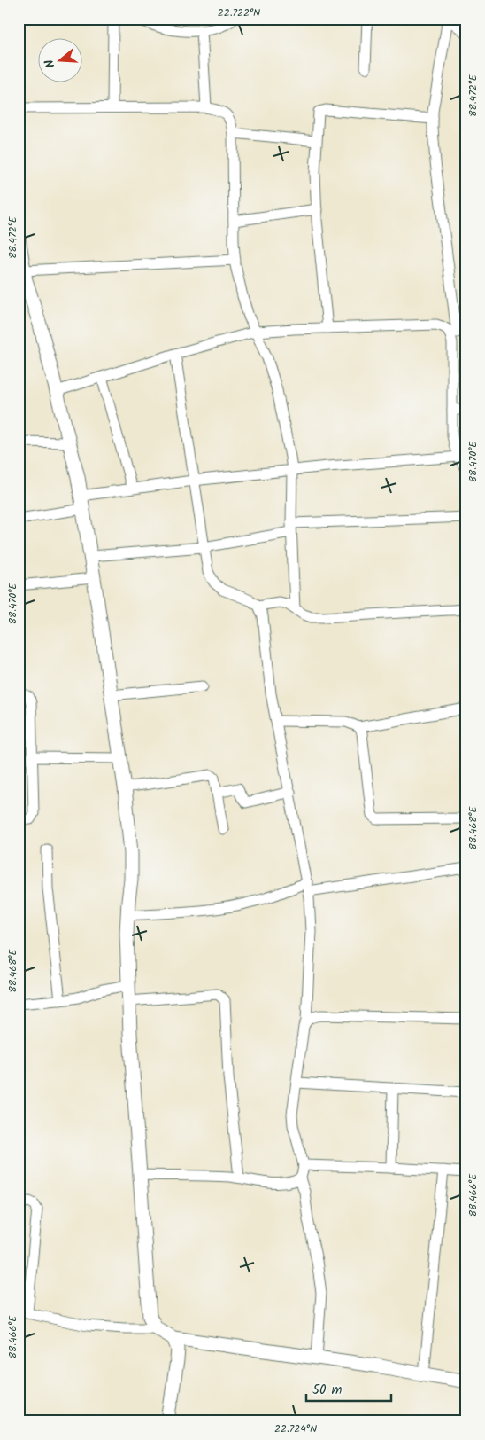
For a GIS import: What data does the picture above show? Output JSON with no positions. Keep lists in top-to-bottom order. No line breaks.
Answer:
{"scale_bar":"50 m","north":"left","coordinates":["22.722°N","88.472°E","88.470°E","88.468°E","88.466°E","22.724°N"]}
